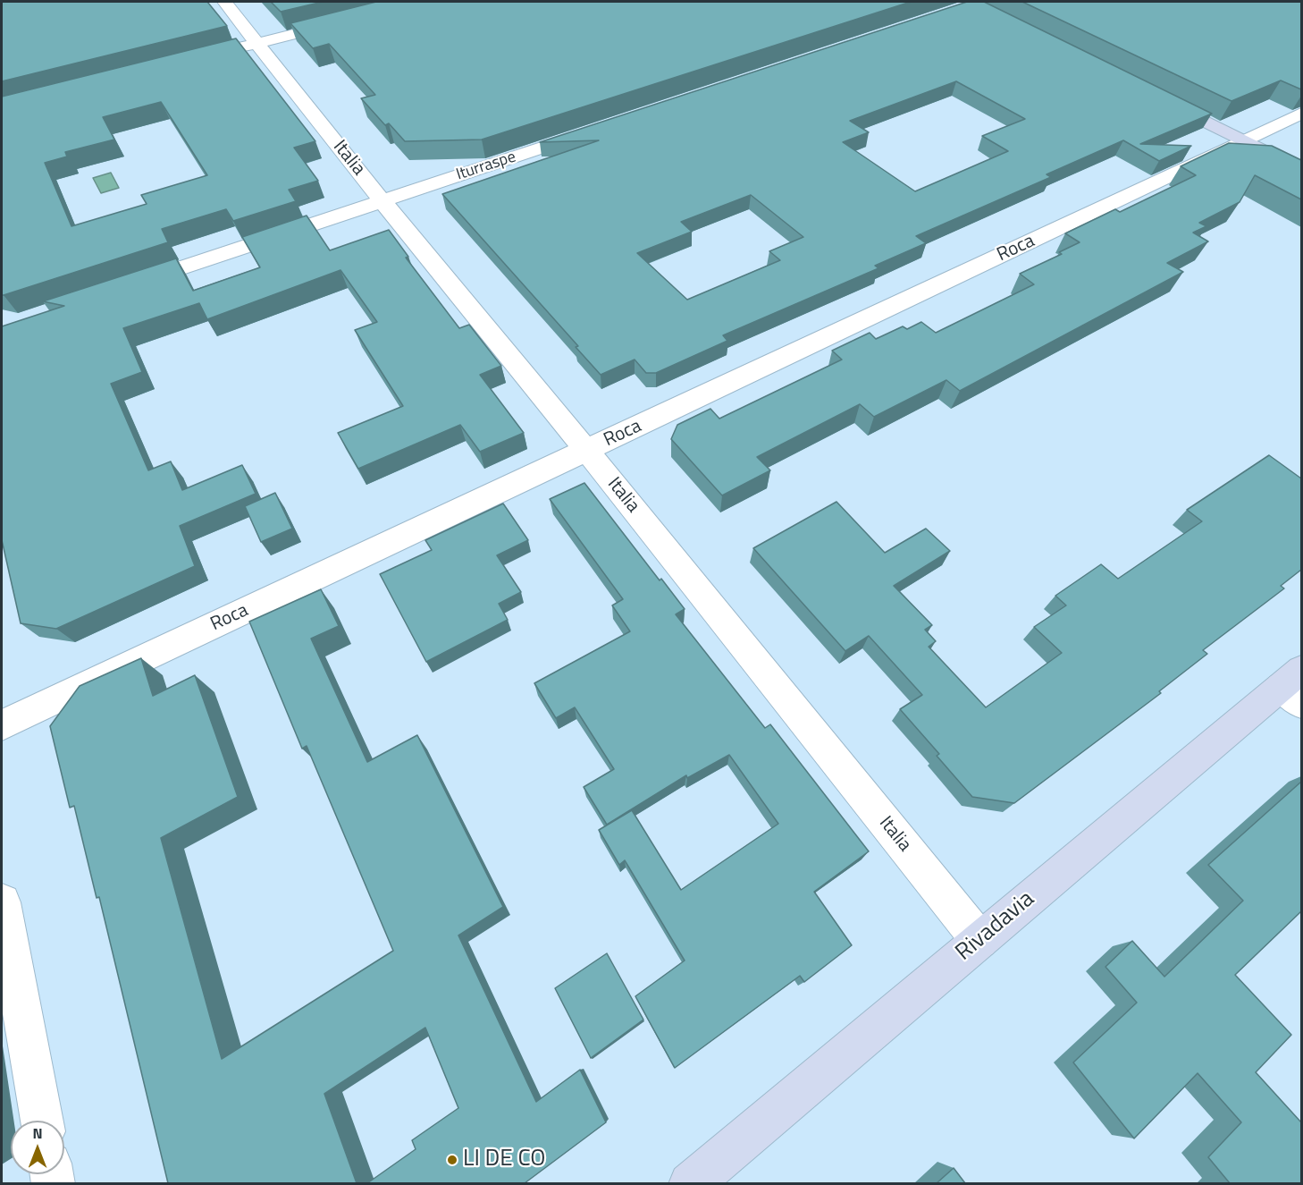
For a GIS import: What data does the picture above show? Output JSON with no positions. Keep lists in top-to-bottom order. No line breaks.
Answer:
{"streets":{"street":["Italia","Iturraspe","Roca","Rivadavia"]},"crossings":[["Italia","Iturraspe"],["Italia","Roca"],["Italia","Rivadavia"]],"places":["LI DE CO"],"north":"top"}
